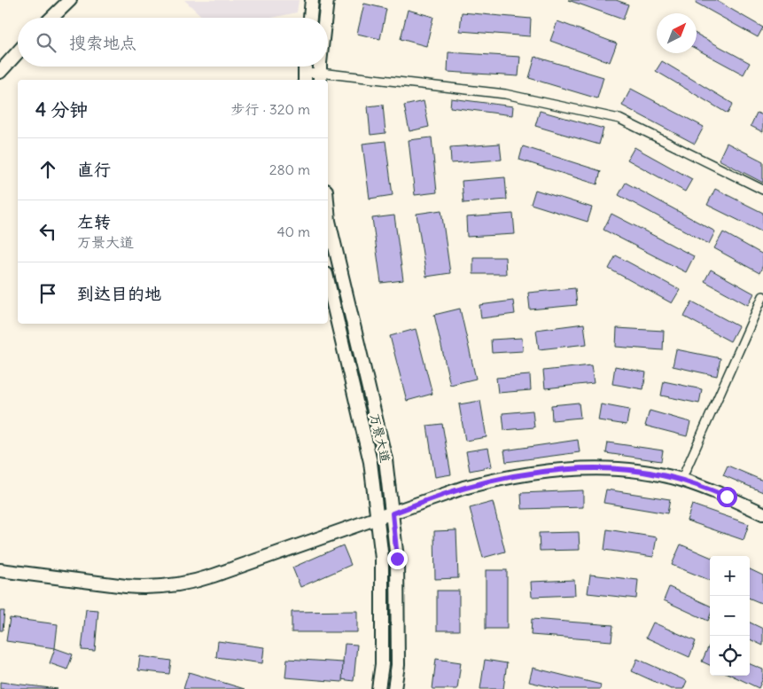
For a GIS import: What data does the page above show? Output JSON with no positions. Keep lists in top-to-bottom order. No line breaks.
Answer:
{"streets":{"main road":["万景大道"]},"north":"top right","page":{"search":"搜索地点","heading":["4 分钟","步行 · 320 m"],"list":[["直行","280 m"],["左转","万景大道","40 m"],"到达目的地"],"map_buttons":["+","−"]}}
